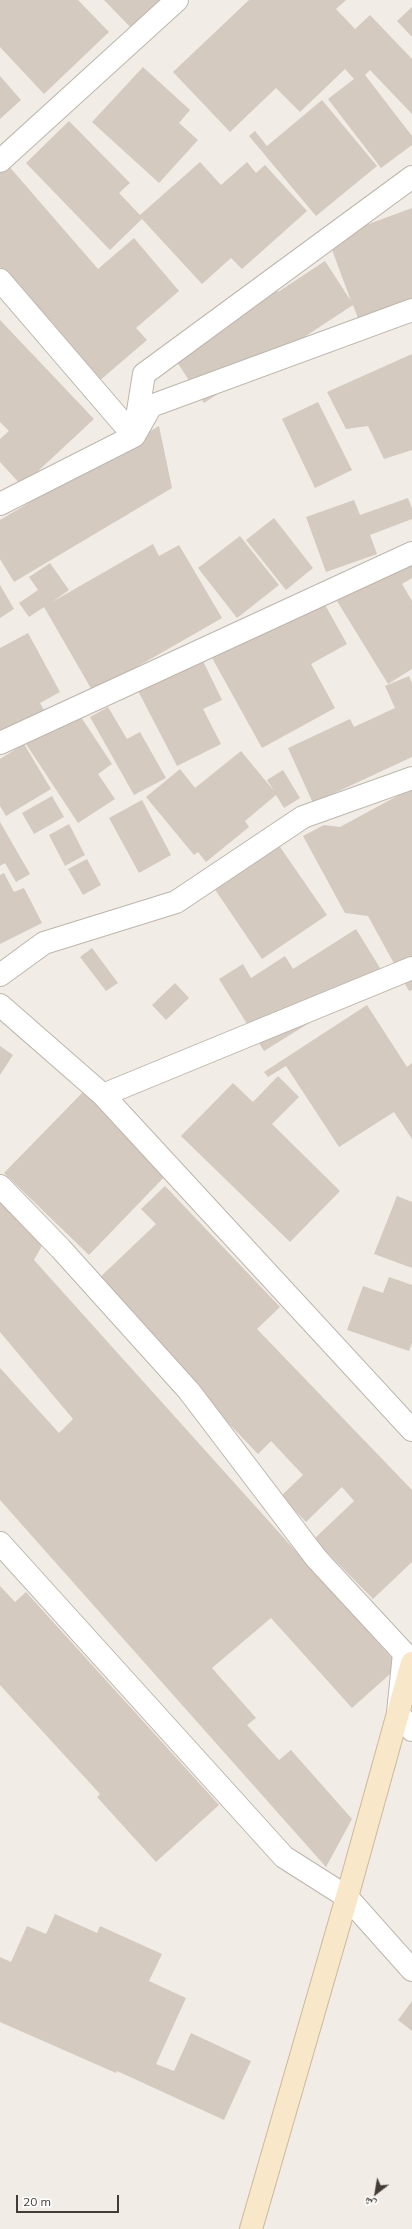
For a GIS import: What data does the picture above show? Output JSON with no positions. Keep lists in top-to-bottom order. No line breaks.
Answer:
{"scale_bar":"20 m","north":"bottom left"}
